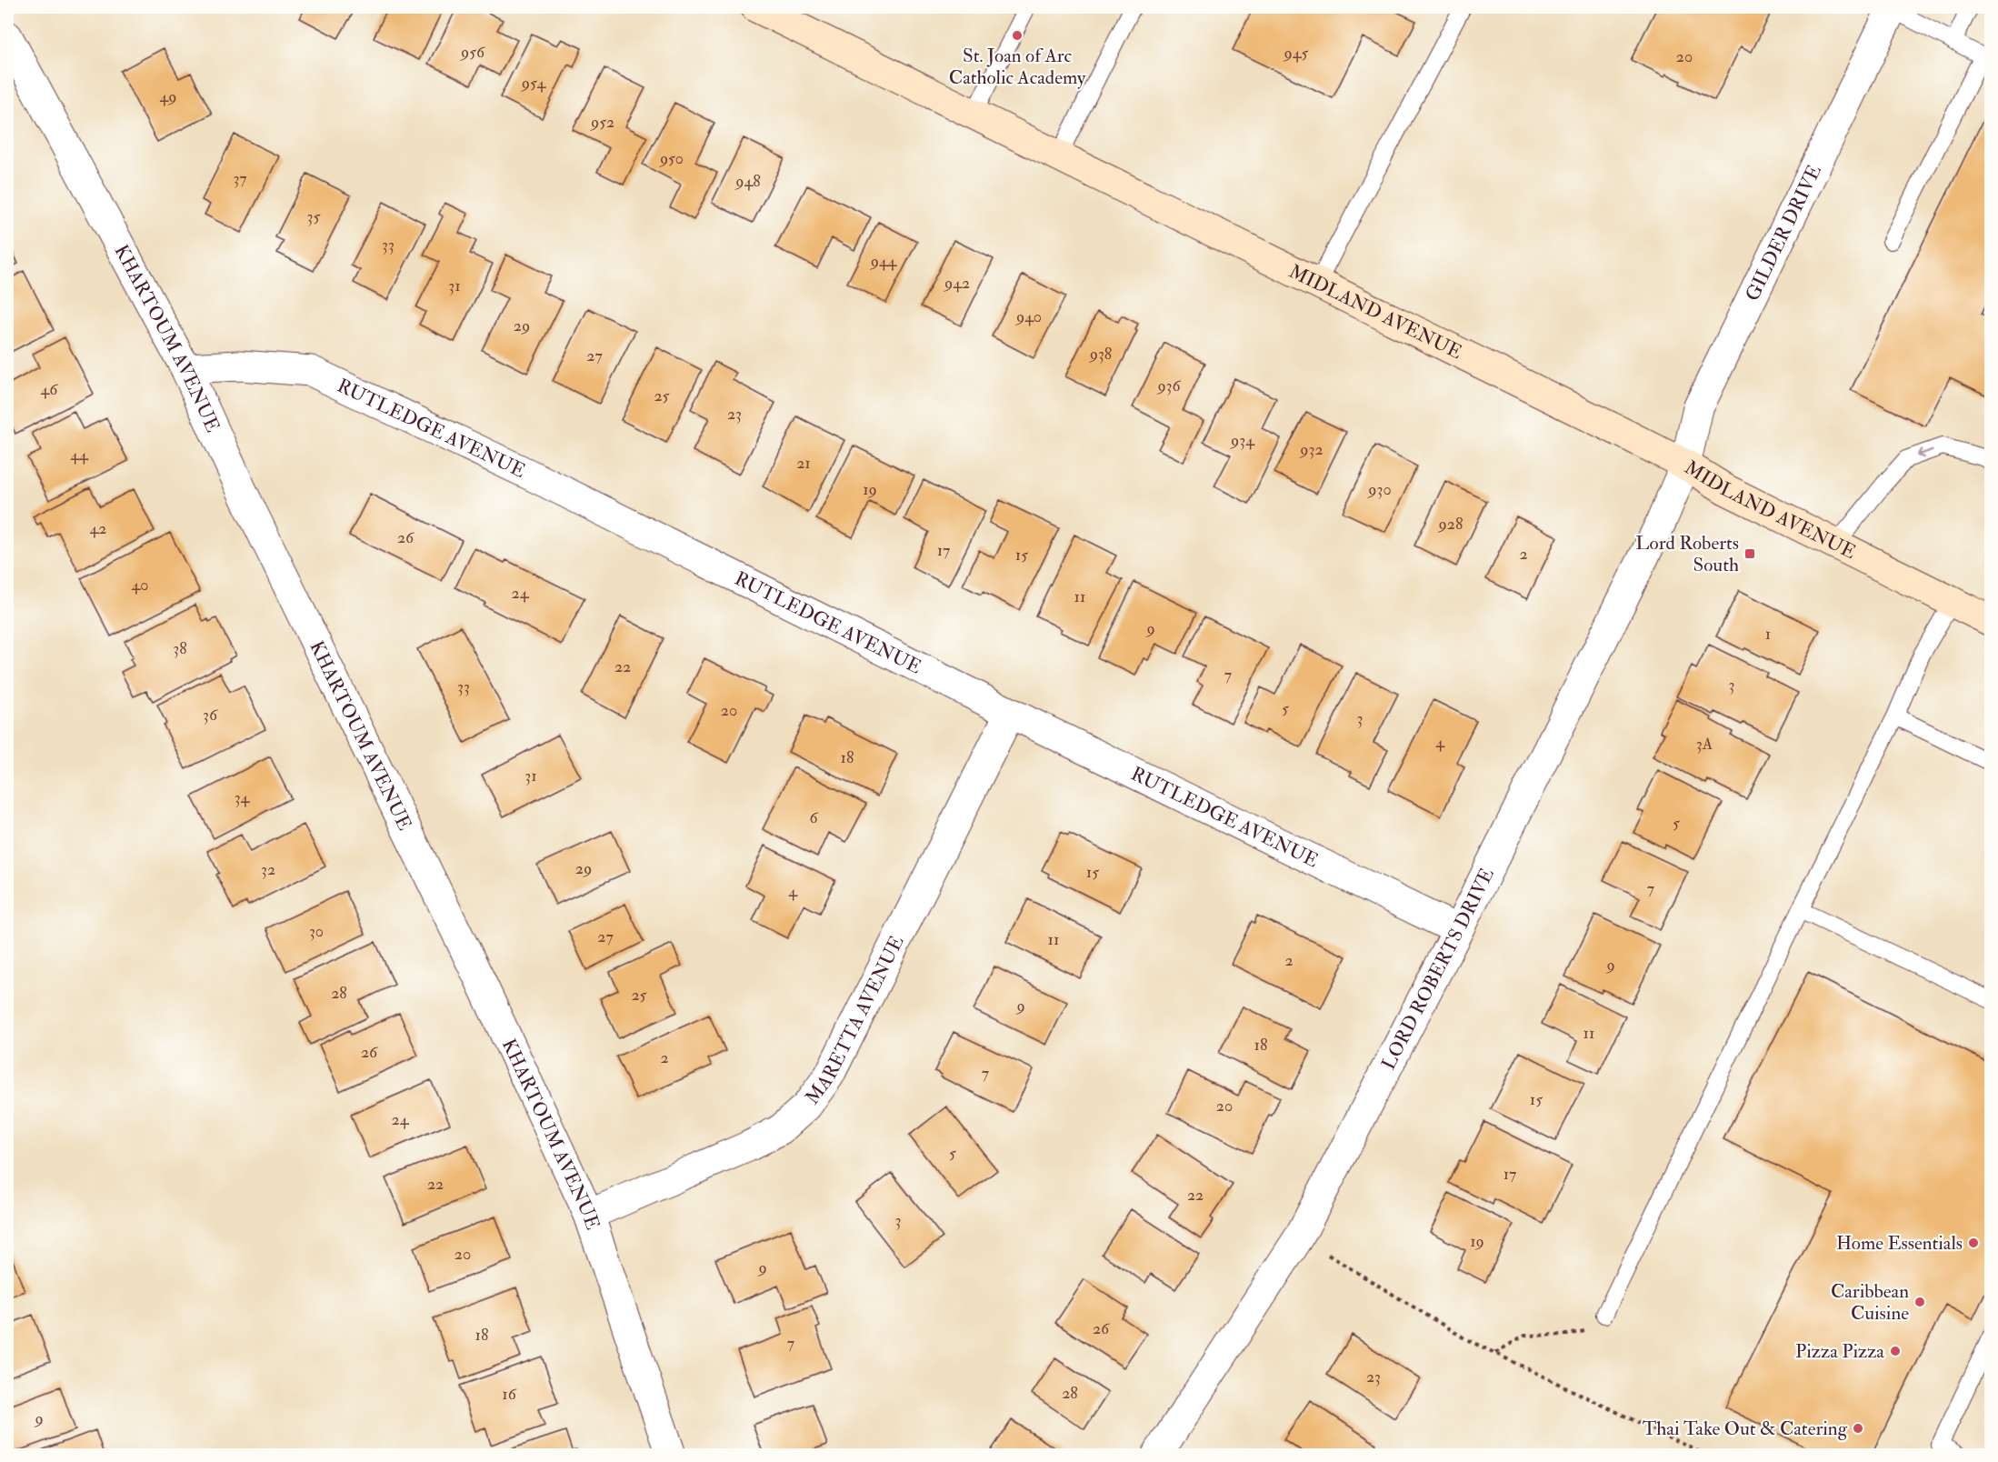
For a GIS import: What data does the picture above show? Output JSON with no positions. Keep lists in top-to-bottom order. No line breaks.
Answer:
{"streets":{"main road":["MIDLAND AVENUE"],"street":["GILDER DRIVE","KHARTOUM AVENUE","RUTLEDGE AVENUE","LORD ROBERTS DRIVE","MARETTA AVENUE"]},"crossings":[["GILDER DRIVE","MIDLAND AVENUE"],["GILDER DRIVE","LORD ROBERTS DRIVE"],["MIDLAND AVENUE","LORD ROBERTS DRIVE"],["KHARTOUM AVENUE","RUTLEDGE AVENUE"],["KHARTOUM AVENUE","MARETTA AVENUE"],["RUTLEDGE AVENUE","LORD ROBERTS DRIVE"],["RUTLEDGE AVENUE","MARETTA AVENUE"]],"places":{"other":["St. Joan of Arc Catholic Academy","Home Essentials","Caribbean Cuisine","Pizza Pizza","Thai Take Out & Catering"],"transit":["Lord Roberts South"]},"house_numbers":["956","945","20","954","49","952","950","37","948","35","33","944","942","31","940","29","938","27","936","46","25","23","934","932","44","21","19","930","928","42","26","17","2","15","40","24","11","9","1","38","22","7","3","33","5","20","36","3","4","3A","18","31","34","6","5","29","32","15","7","4","30","27","11","2","9","28","25","9","11","18","26","2","7","15","20","24","5","17","22","22","3","19","20","9","26","18","7","23","28","16","9"]}
